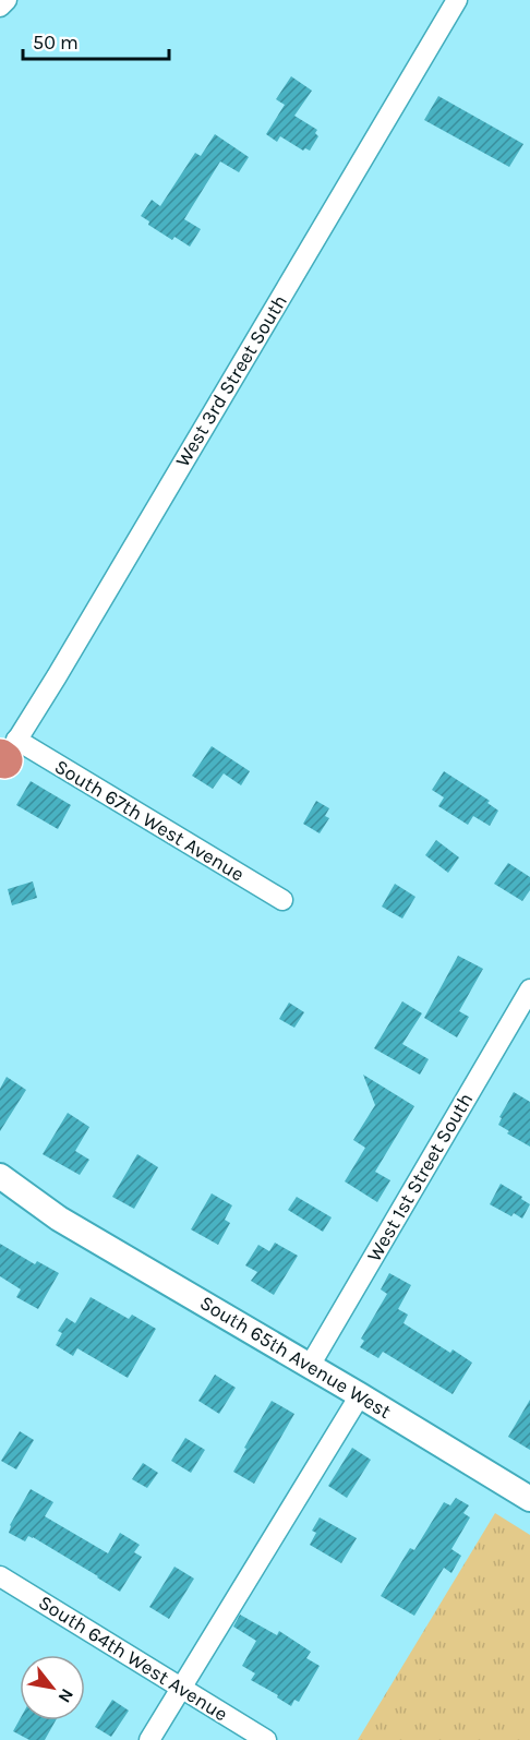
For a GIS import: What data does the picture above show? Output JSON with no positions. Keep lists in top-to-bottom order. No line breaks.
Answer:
{"streets":{"street":["West 3rd Street South","South 67th West Avenue","West 1st Street South","South 65th Avenue West","South 64th West Avenue"]},"crossings":[["West 3rd Street South","South 67th West Avenue"],["West 1st Street South","South 65th Avenue West"]],"scale_bar":"50 m","north":"bottom right"}
